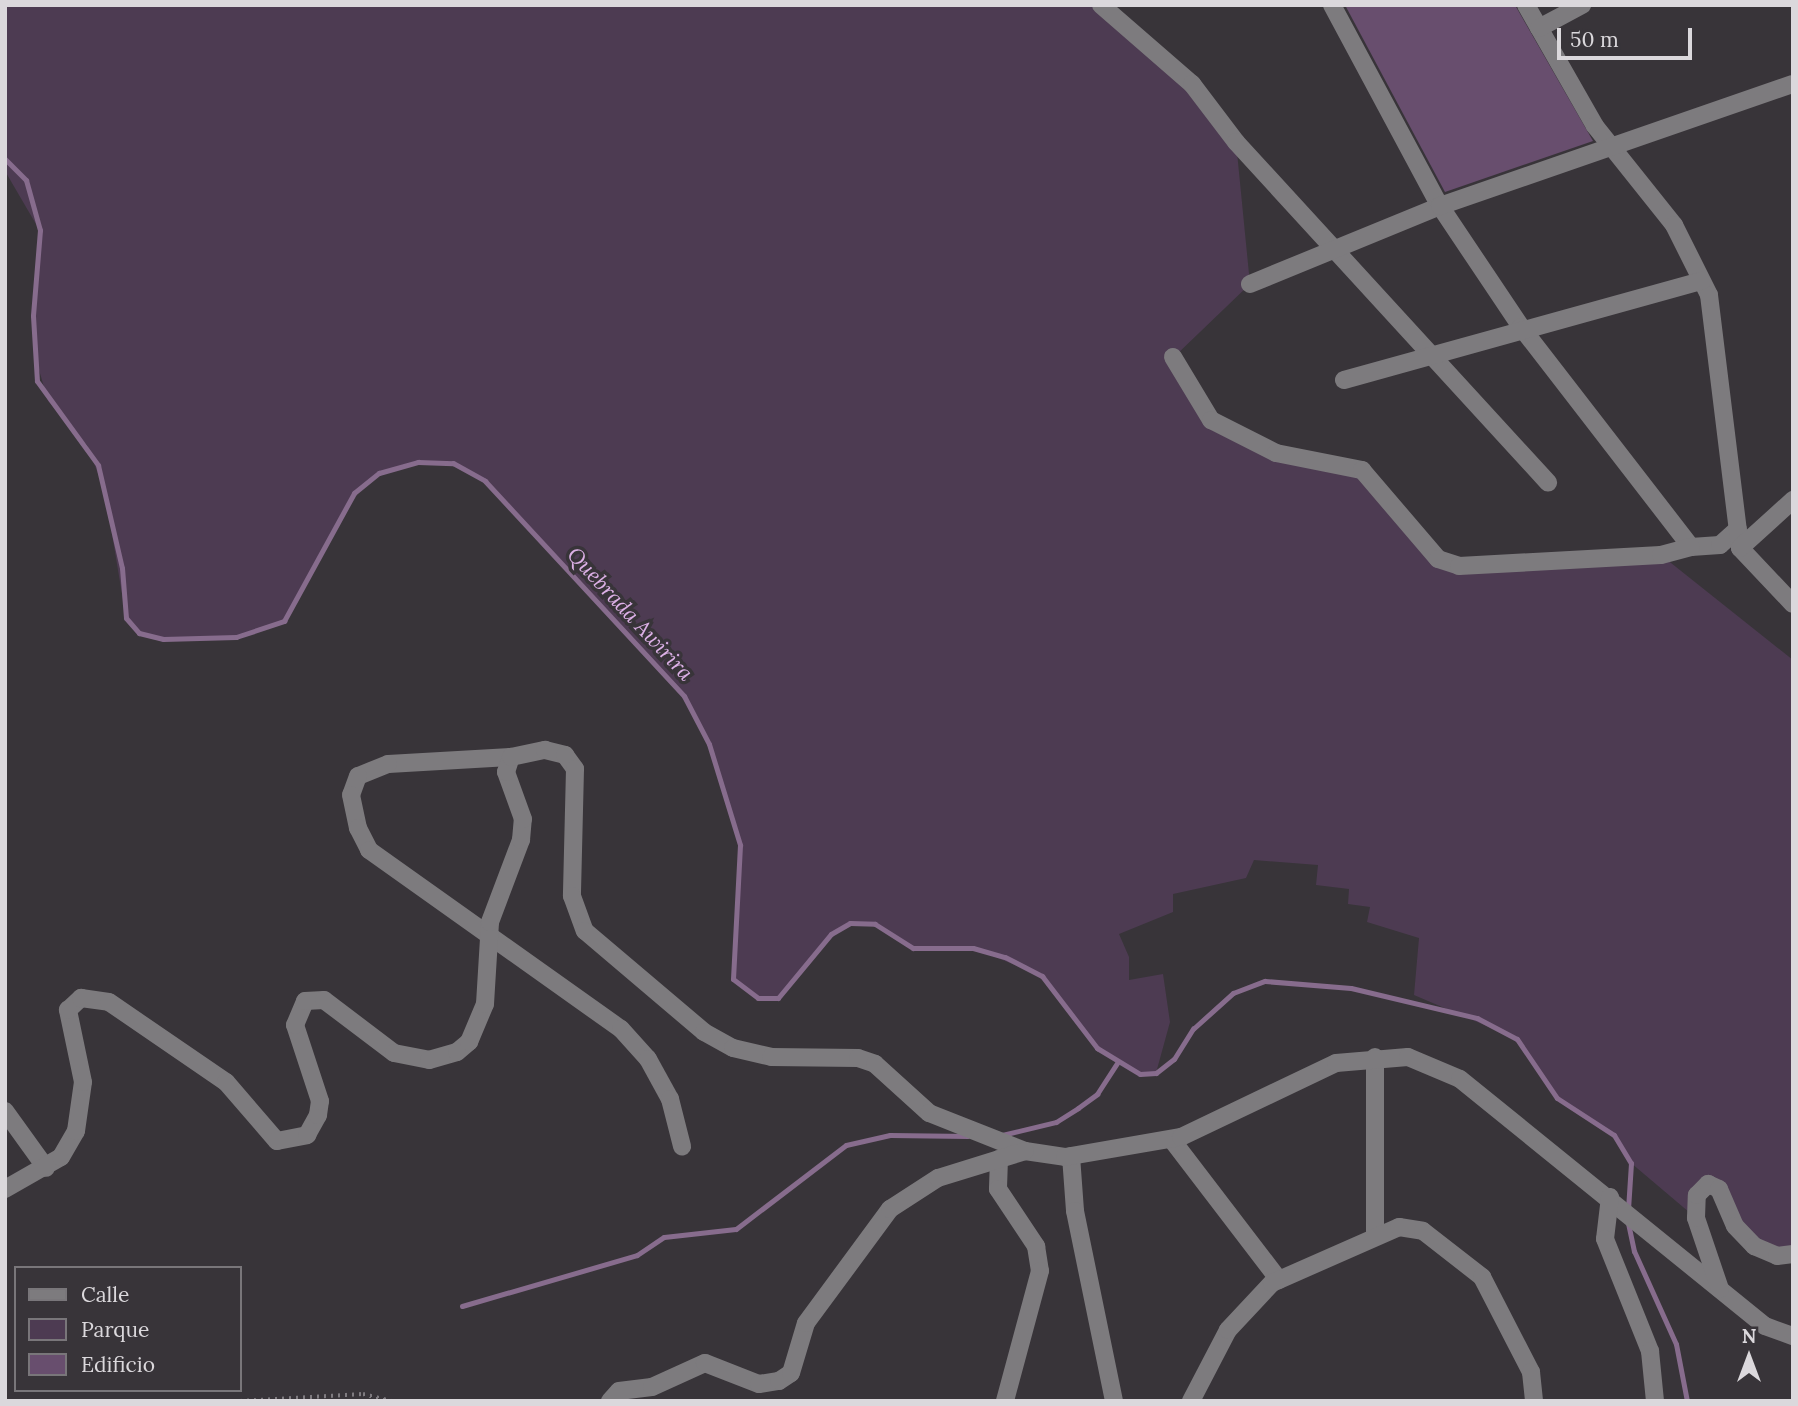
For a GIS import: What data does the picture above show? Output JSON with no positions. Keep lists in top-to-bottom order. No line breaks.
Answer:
{"water":["Quebrada Awirira"],"legend":["Calle","Parque","Edificio"],"scale_bar":"50 m","north":"top"}
